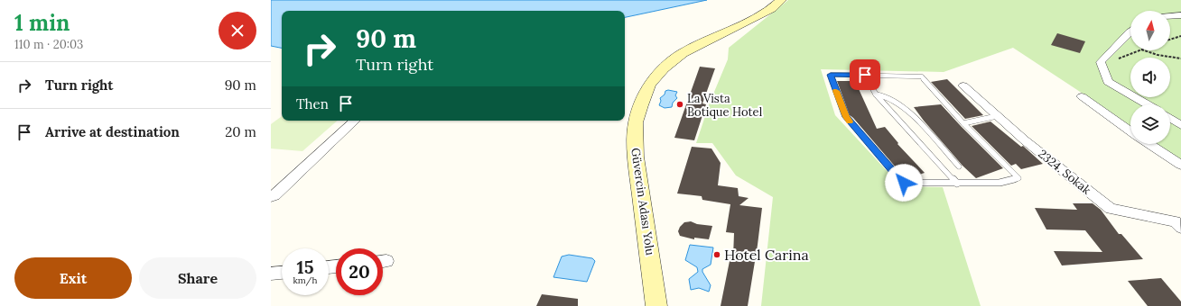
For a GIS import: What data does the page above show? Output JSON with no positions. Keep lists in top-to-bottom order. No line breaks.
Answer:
{"streets":{"main road":["Güvercin Adası Yolu"],"street":["2324. Sokak"]},"places":["La Vista Botique Hotel","Hotel Carina"],"north":"top","page":{"heading":["1 min","110 m · 20:03"],"turn":["90 m","Turn right"],"list":[{"name":"Turn right","value":"90 m"},{"name":"Arrive at destination","value":"20 m"}],"then":"Then","speed":"15 km/h","limit":"20","buttons":["Exit","Share"]}}
